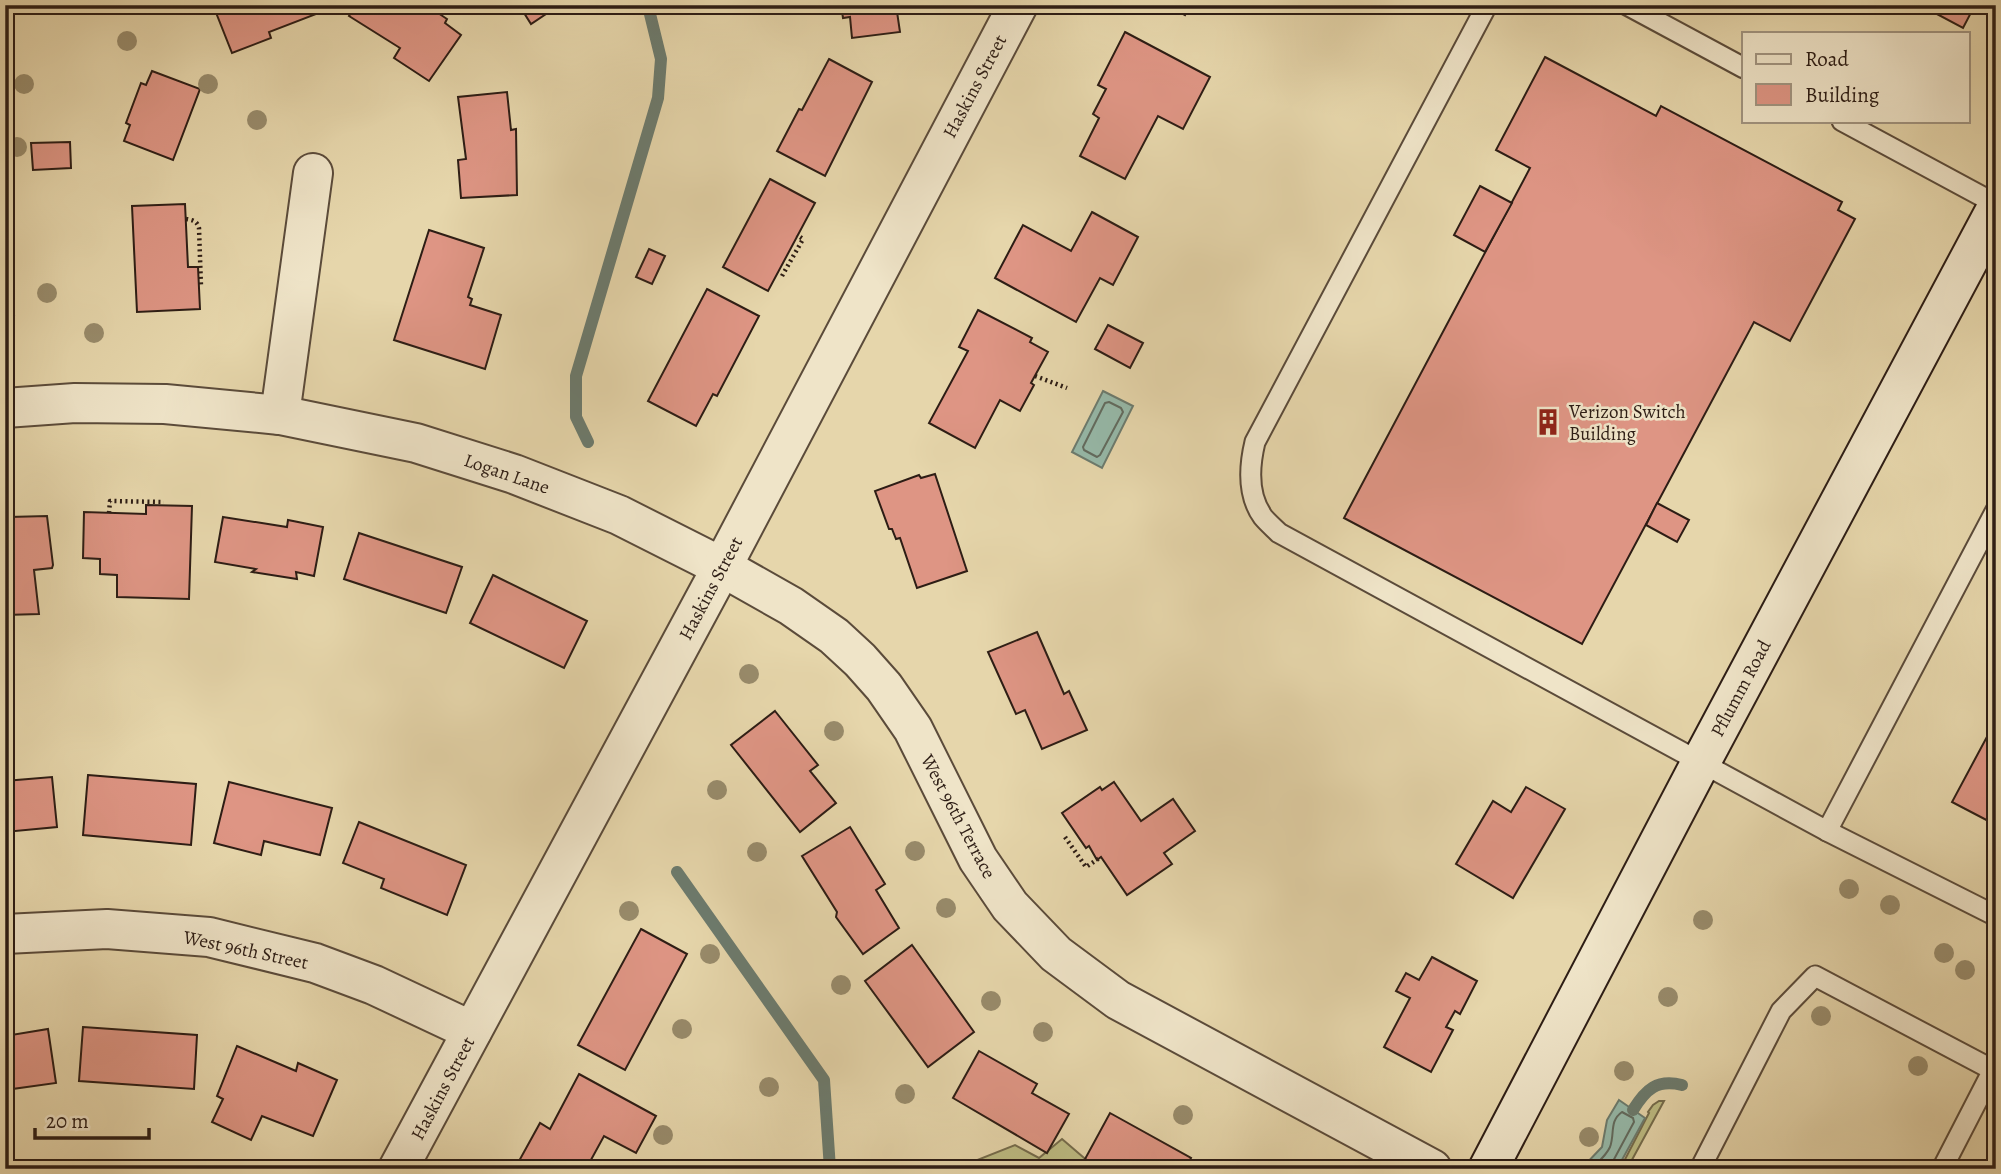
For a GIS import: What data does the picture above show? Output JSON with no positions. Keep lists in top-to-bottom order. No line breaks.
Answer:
{"streets":{"street":["Haskins Street","Logan Lane","Pflumm Road","West 96th Terrace","West 96th Street"]},"crossings":[["Haskins Street","Logan Lane"],["Haskins Street","West 96th Terrace"],["Haskins Street","West 96th Street"],["Logan Lane","West 96th Terrace"]],"places":{"building":["Verizon Switch Building"]},"legend":["Road","Building"],"scale_bar":"20 m"}
